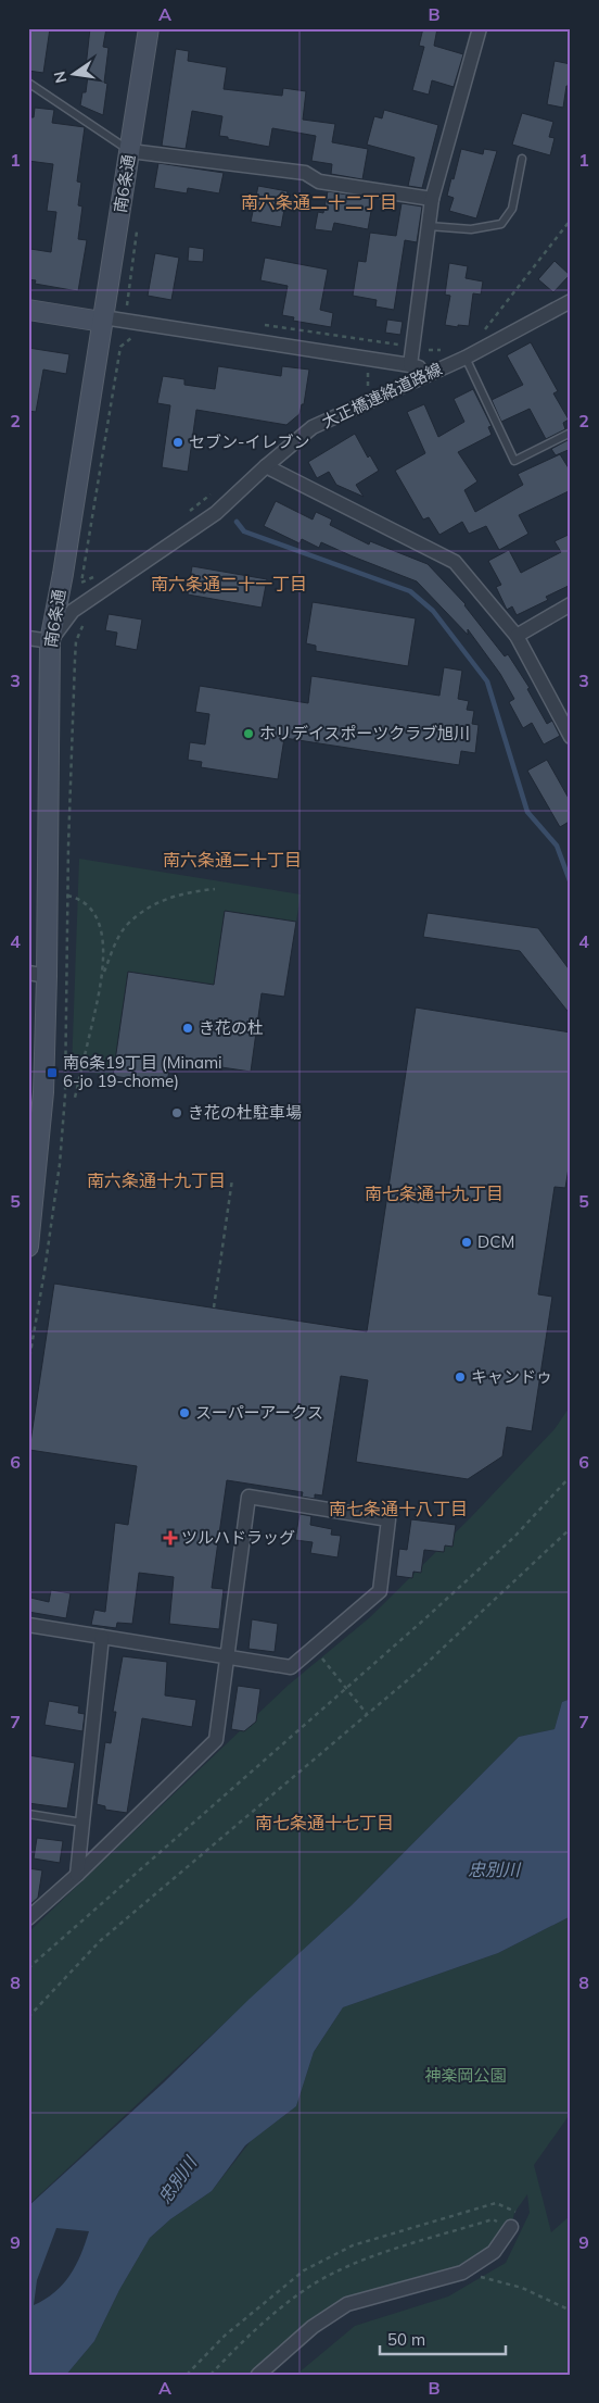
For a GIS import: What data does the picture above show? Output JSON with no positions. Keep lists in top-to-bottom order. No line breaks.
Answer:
{"streets":{"street":["南6条通","大正橋連絡道路線"]},"crossings":[["南6条通","大正橋連絡道路線"]],"districts":["南六条通二十二丁目","南六条通二十一丁目","南六条通二十丁目","南六条通十九丁目","南七条通十九丁目","南七条通十八丁目","南七条通十七丁目"],"water":["忠別川"],"parks":["神楽岡公園"],"places":{"other":["セブン-イレブン","ホリデイスポーツクラブ旭川","き花の杜","き花の杜駐車場","DCM","キャンドゥ","スーパーアークス"],"transit":["南6条19丁目 (Minami 6-jo 19-chome)"],"health":["ツルハドラッグ"]},"scale_bar":"50 m","north":"left","grid":{"columns":["A","B"],"rows":["1","2","3","4","5","6","7","8","9"]}}
